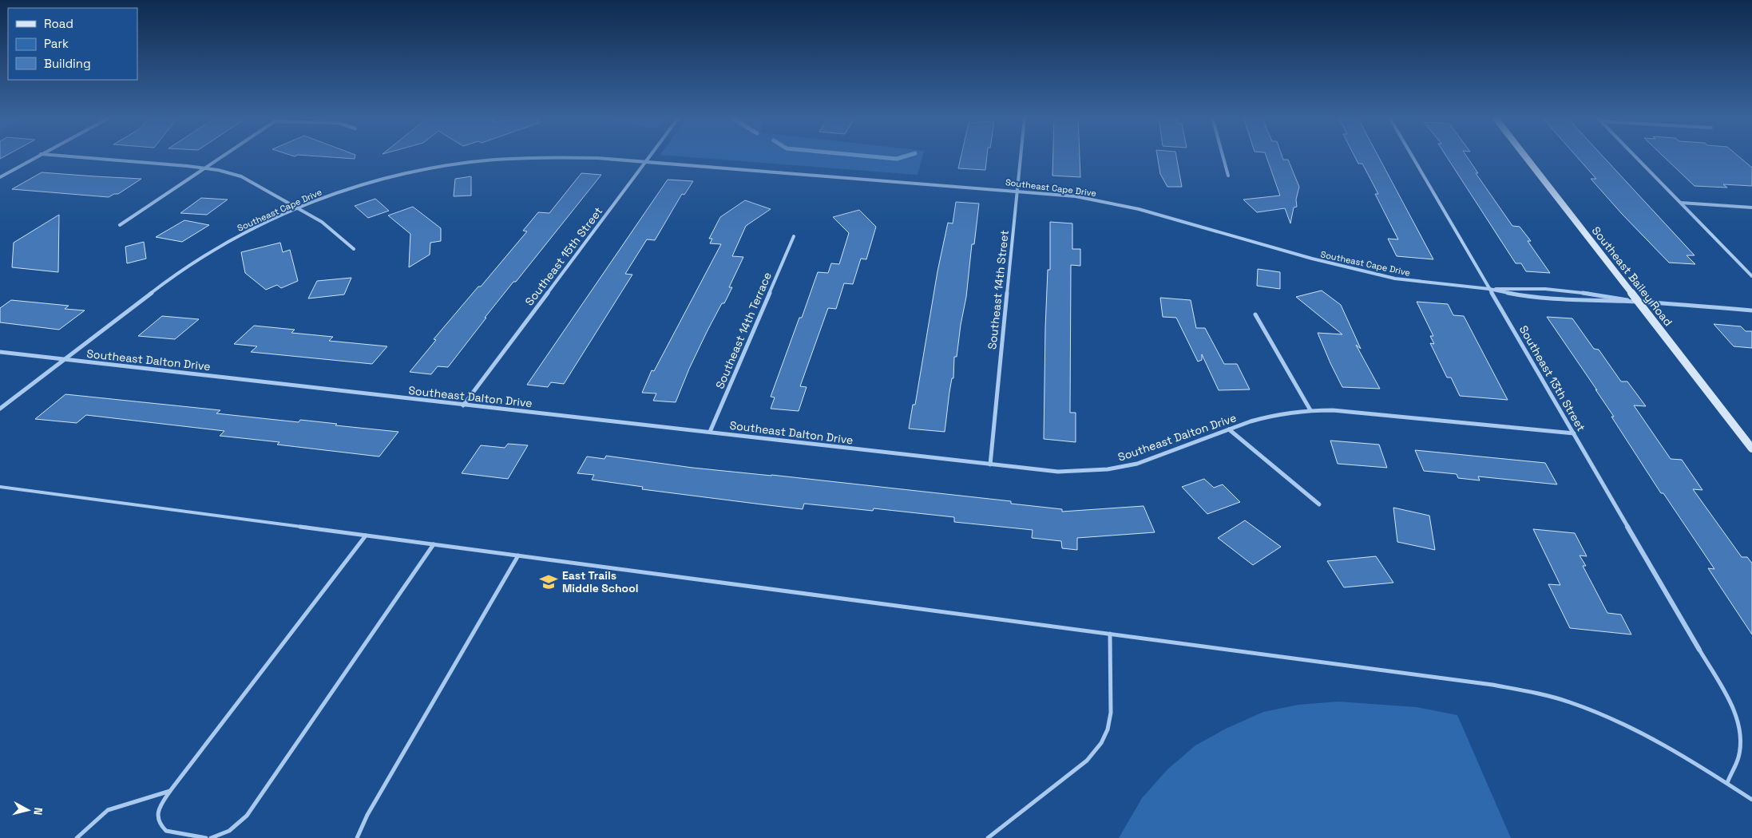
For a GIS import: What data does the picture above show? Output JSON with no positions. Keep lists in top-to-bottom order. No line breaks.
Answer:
{"streets":{"main road":["Southeast Bailey Road"],"street":["Southeast Cape Drive","Southeast 15th Street","Southeast 14th Street","Southeast 14th Terrace","Southeast Dalton Drive","Southeast 13th Street"]},"crossings":[["Southeast Cape Drive","Southeast 15th Street"],["Southeast Cape Drive","Southeast Bailey Road"],["Southeast Cape Drive","Southeast 14th Street"],["Southeast Cape Drive","Southeast Dalton Drive"],["Southeast Cape Drive","Southeast 13th Street"],["Southeast 15th Street","Southeast Dalton Drive"],["Southeast 14th Street","Southeast Dalton Drive"],["Southeast 14th Terrace","Southeast Dalton Drive"],["Southeast Dalton Drive","Southeast 13th Street"]],"places":{"school or university":["East Trails Middle School"]},"legend":["Road","Park","Building"],"north":"right"}
